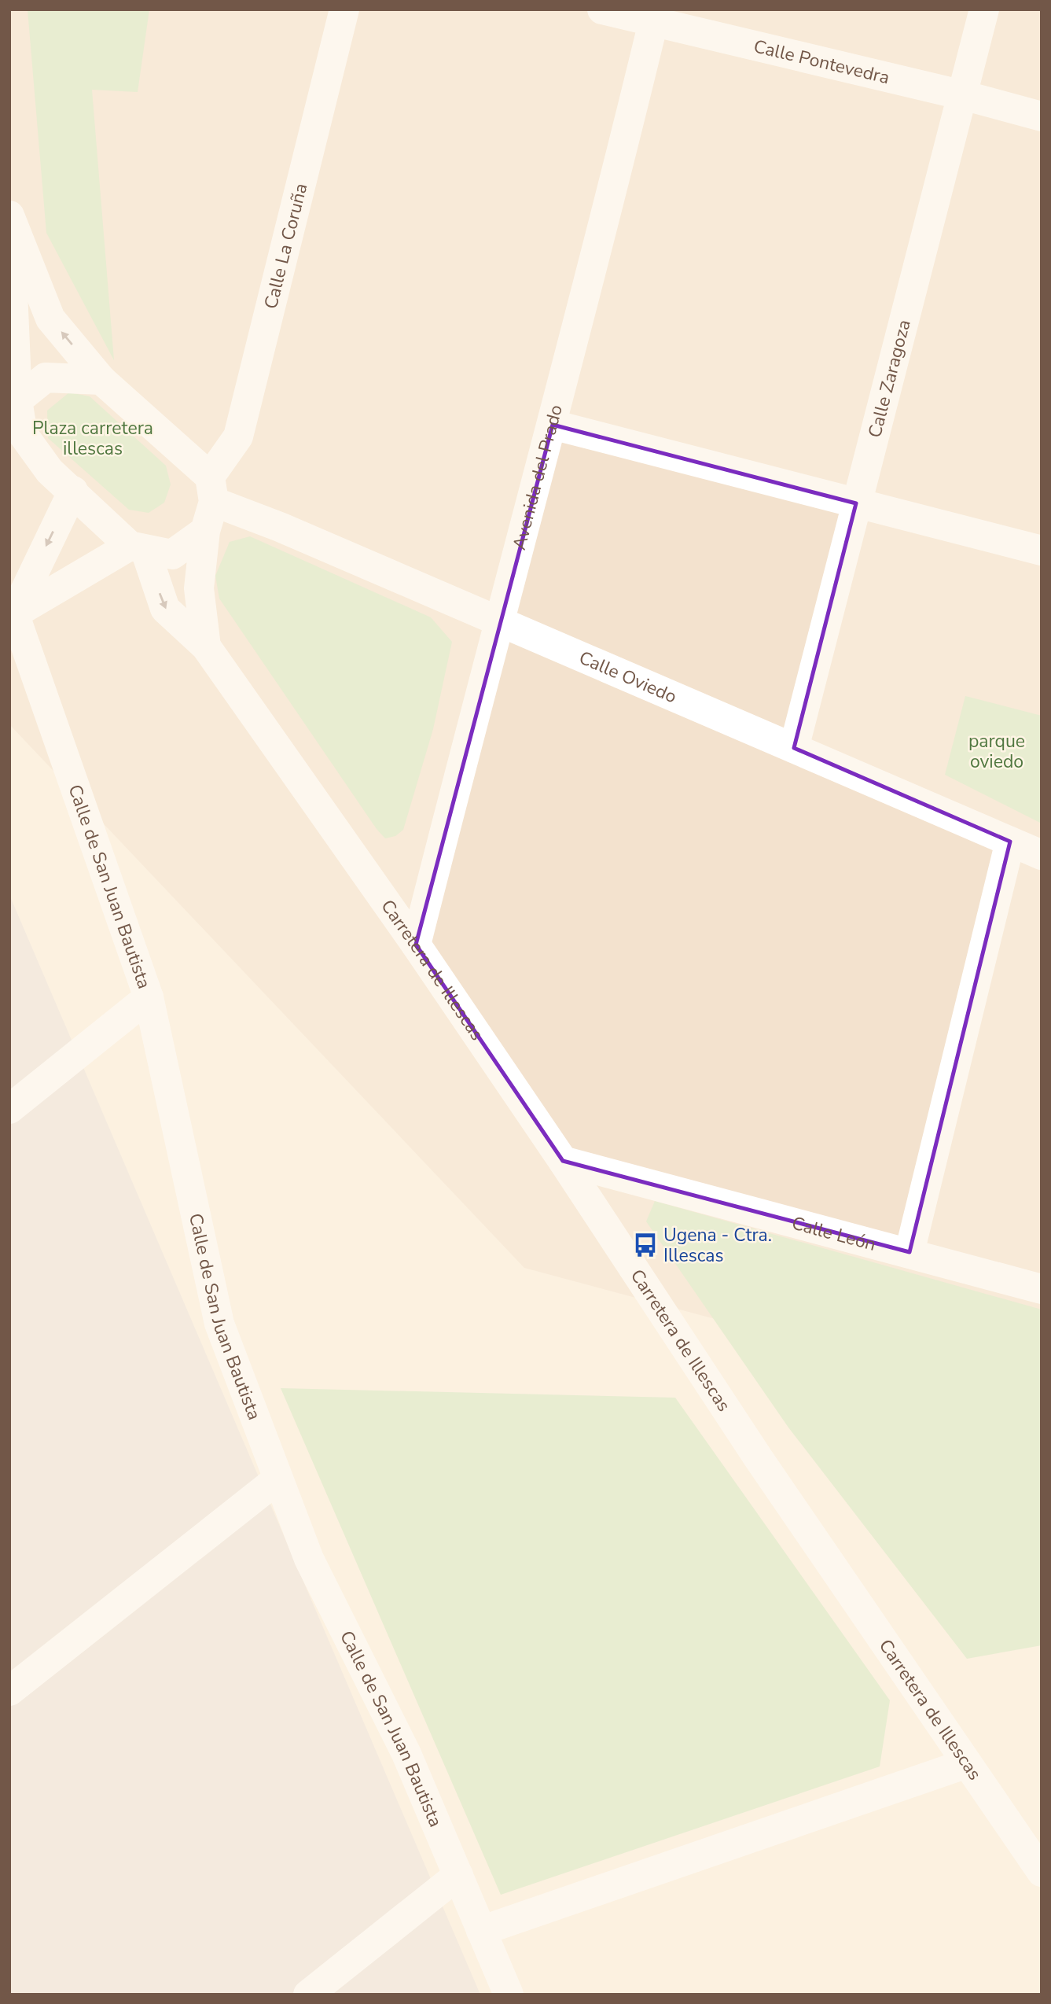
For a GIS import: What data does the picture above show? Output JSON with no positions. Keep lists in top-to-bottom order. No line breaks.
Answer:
{"streets":{"street":["Calle Pontevedra","Calle La Coruña","Calle Zaragoza","Avenida del Prado","Calle Oviedo","Calle de San Juan Bautista","Carretera de Illescas","Calle León"]},"crossings":[["Calle Pontevedra","Calle Zaragoza"],["Calle Pontevedra","Avenida del Prado"],["Calle La Coruña","Calle Oviedo"],["Calle La Coruña","Carretera de Illescas"],["Calle Zaragoza","Calle Oviedo"],["Avenida del Prado","Calle Oviedo"],["Avenida del Prado","Carretera de Illescas"],["Carretera de Illescas","Calle León"]],"parks":["Plaza carretera illescas","parque oviedo"],"places":{"bus stop":["Ugena - Ctra. Illescas"]}}
